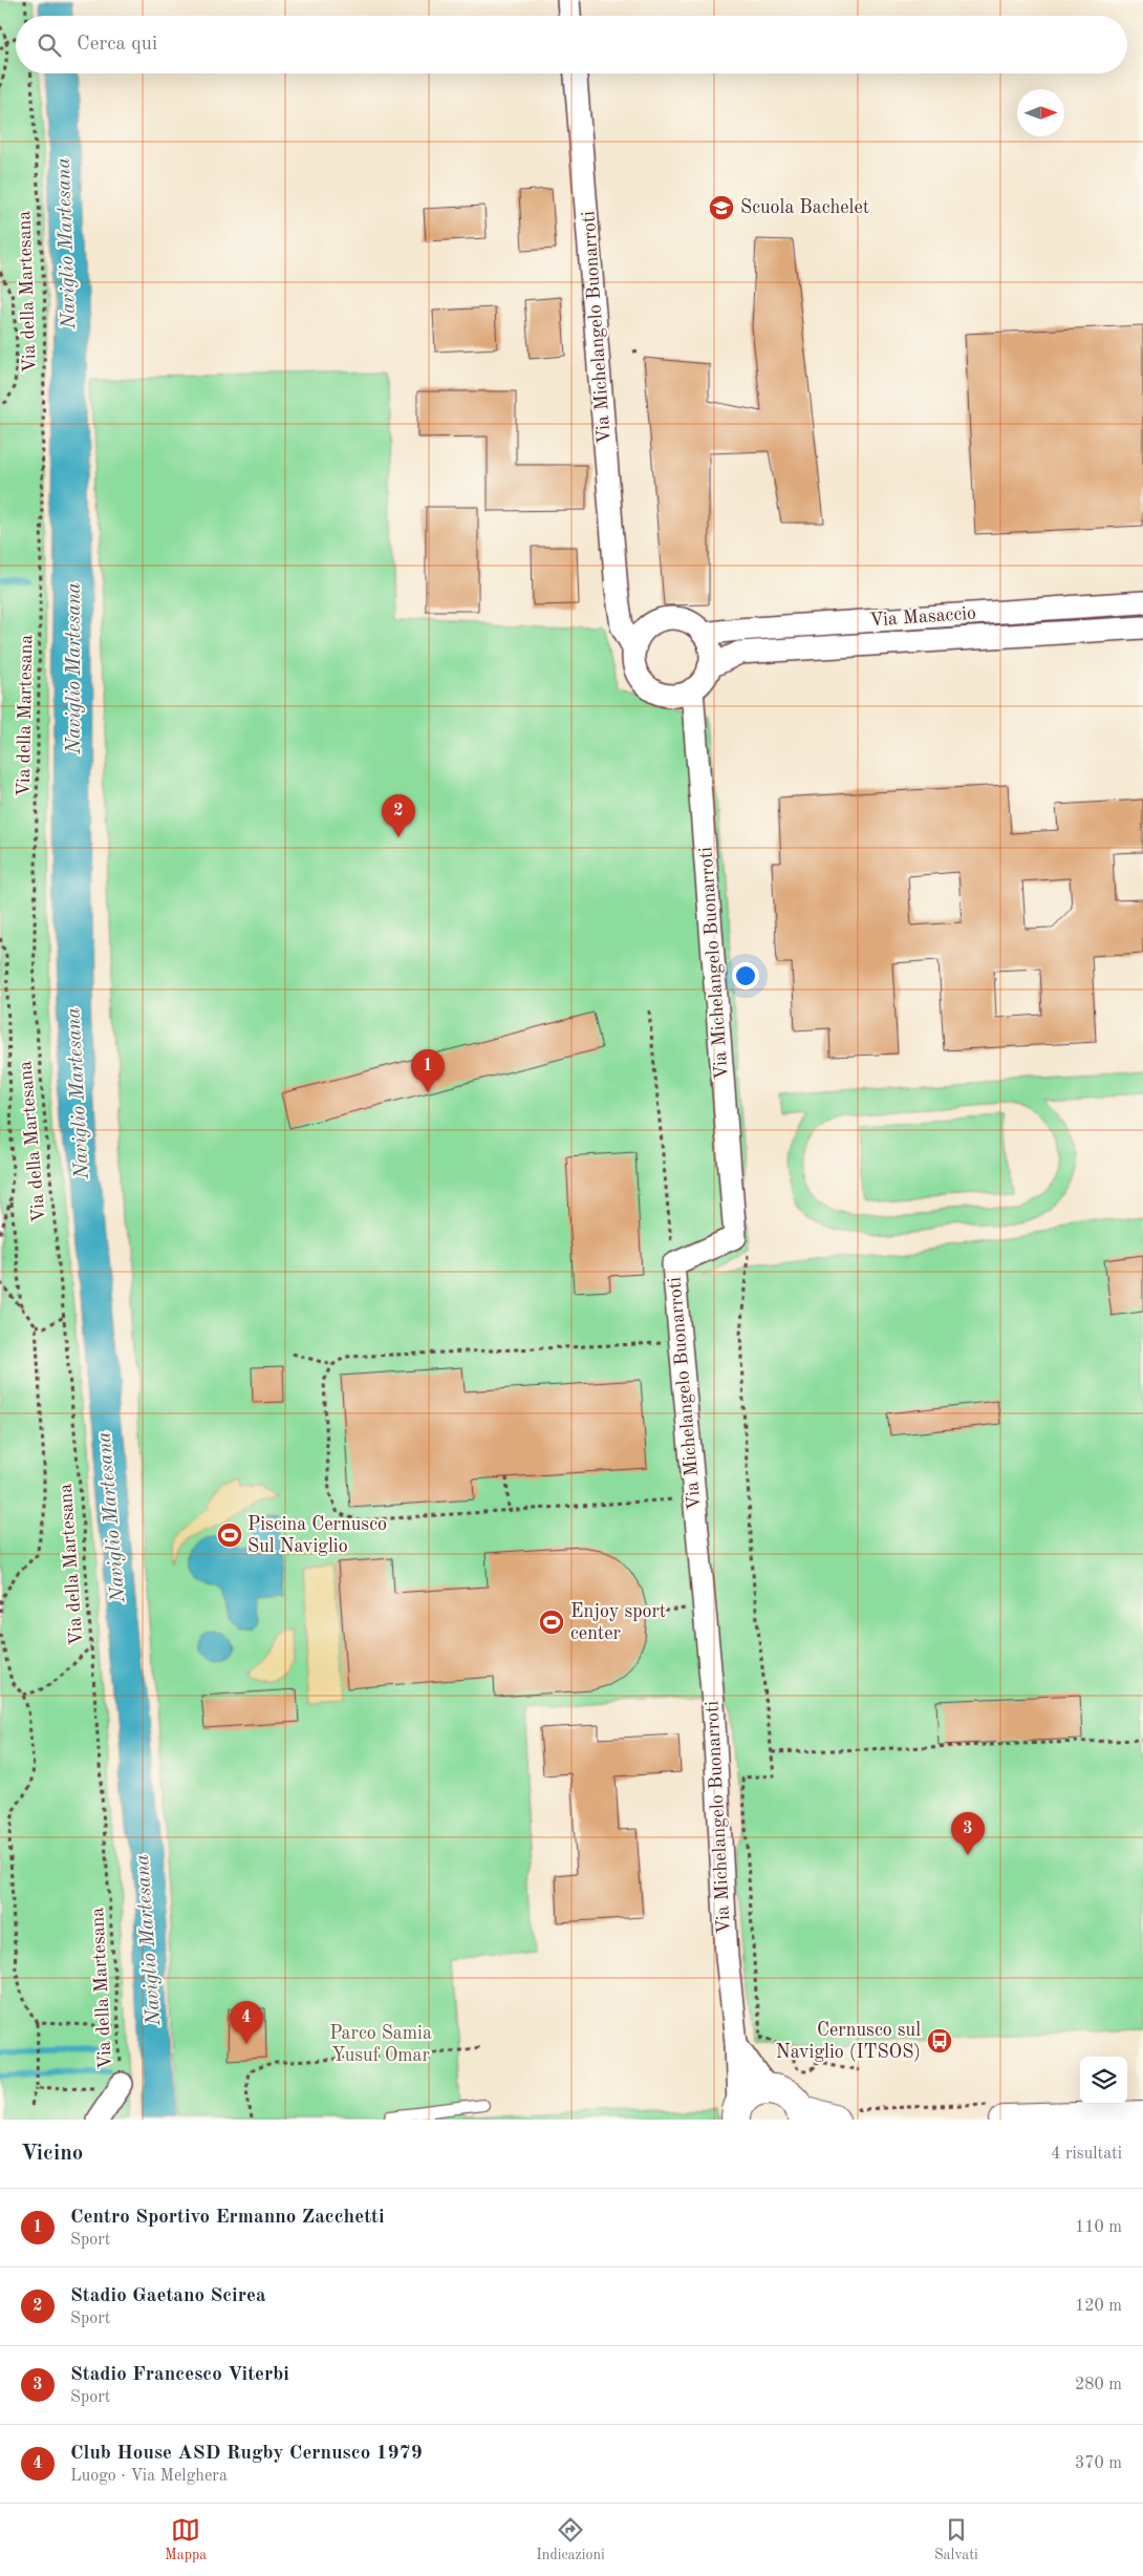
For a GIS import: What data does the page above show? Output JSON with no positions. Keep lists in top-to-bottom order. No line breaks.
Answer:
{"streets":{"street":["Via Michelangelo Buonarroti","Via Masaccio"],"path":["Via della Martesana"]},"crossings":[["Via Michelangelo Buonarroti","Via Masaccio"]],"water":["Naviglio Martesana"],"parks":["Parco Samia Yusuf Omar"],"places":{"school or university":["Scuola Bachelet"],"sports":["Piscina Cernusco Sul Naviglio","Enjoy sport center"],"bus stop":["Cernusco sul Naviglio (ITSOS)"]},"north":"right","page":{"search":"Cerca qui","pins":["2","1","3","4"],"heading":["Vicino","4 risultati"],"list":[{"mark":"1","name":"Centro Sportivo Ermanno Zacchetti","note":"Sport","value":"110 m"},{"mark":"2","name":"Stadio Gaetano Scirea","note":"Sport","value":"120 m"},{"mark":"3","name":"Stadio Francesco Viterbi","note":"Sport","value":"280 m"},{"mark":"4","name":"Club House ASD Rugby Cernusco 1979","note":"Luogo · Via Melghera","value":"370 m"}],"nav":["Mappa","Indicazioni","Salvati"]}}
